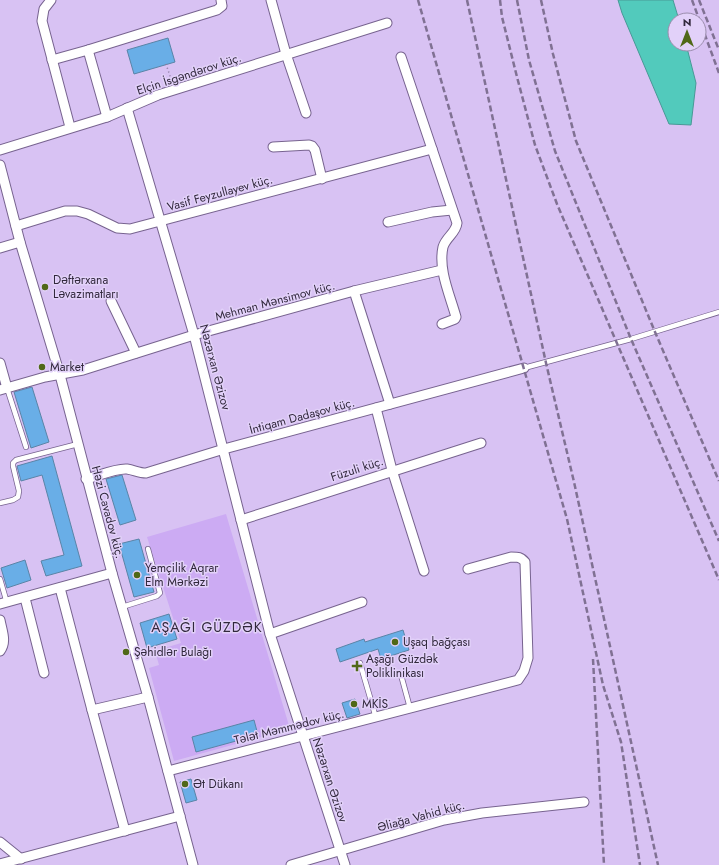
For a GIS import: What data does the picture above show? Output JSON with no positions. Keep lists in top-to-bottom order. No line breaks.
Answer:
{"streets":{"street":["Elçin İsgəndərov küç.","Vasif Feyzullayev küç.","Mehman Mənsimov küç.","Nəzərxan Əzizov","İntiqam Dadaşov küç.","Füzuli küç.","Həzi Cavadov küç.","Tələt Məmmədov küç.","Əliağa Vahid küç."]},"crossings":[["Elçin İsgəndərov küç.","Nəzərxan Əzizov"],["Vasif Feyzullayev küç.","Nəzərxan Əzizov"],["Vasif Feyzullayev küç.","Həzi Cavadov küç."],["Mehman Mənsimov küç.","Nəzərxan Əzizov"],["Mehman Mənsimov küç.","Həzi Cavadov küç."],["Nəzərxan Əzizov","İntiqam Dadaşov küç."],["Nəzərxan Əzizov","Füzuli küç."],["Nəzərxan Əzizov","Tələt Məmmədov küç."],["Nəzərxan Əzizov","Əliağa Vahid küç."],["İntiqam Dadaşov küç.","Həzi Cavadov küç."],["Həzi Cavadov küç.","Tələt Məmmədov küç."]],"districts":["AŞAĞI GÜZDƏK"],"places":{"other":["Dəftərxana Ləvazimatları","Market","Yemçilik Aqrar Elm Mərkəzi","Uşaq bağçası","Şəhidlər Bulağı","MKİS","Ət Dükanı"],"health":["Aşağı Güzdək Poliklinikası"]},"north":"top"}
